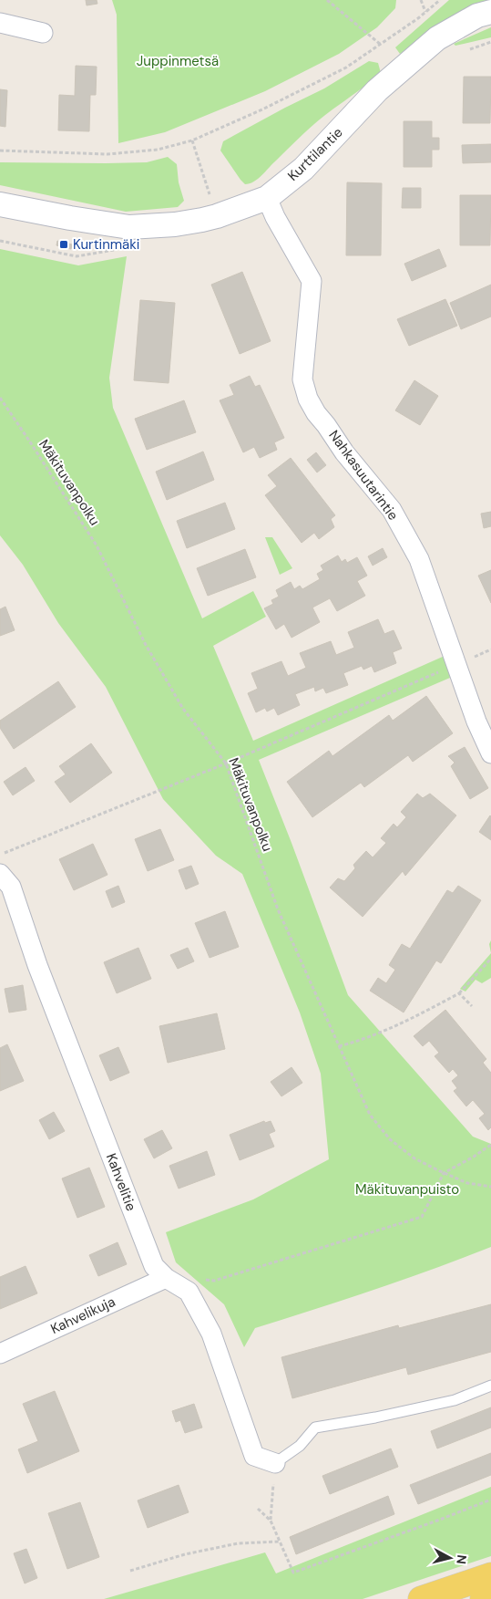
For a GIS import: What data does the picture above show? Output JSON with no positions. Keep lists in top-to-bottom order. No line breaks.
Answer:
{"streets":{"street":["Kurttilantie","Nahkasuutarintie","Kahvelitie","Kahvelikuja"],"path":["Mäkituvanpolku"]},"crossings":[["Kurttilantie","Nahkasuutarintie"],["Kahvelitie","Kahvelikuja"]],"parks":["Juppinmetsä","Mäkituvanpuisto"],"places":{"transit":["Kurtinmäki"]},"north":"right"}
